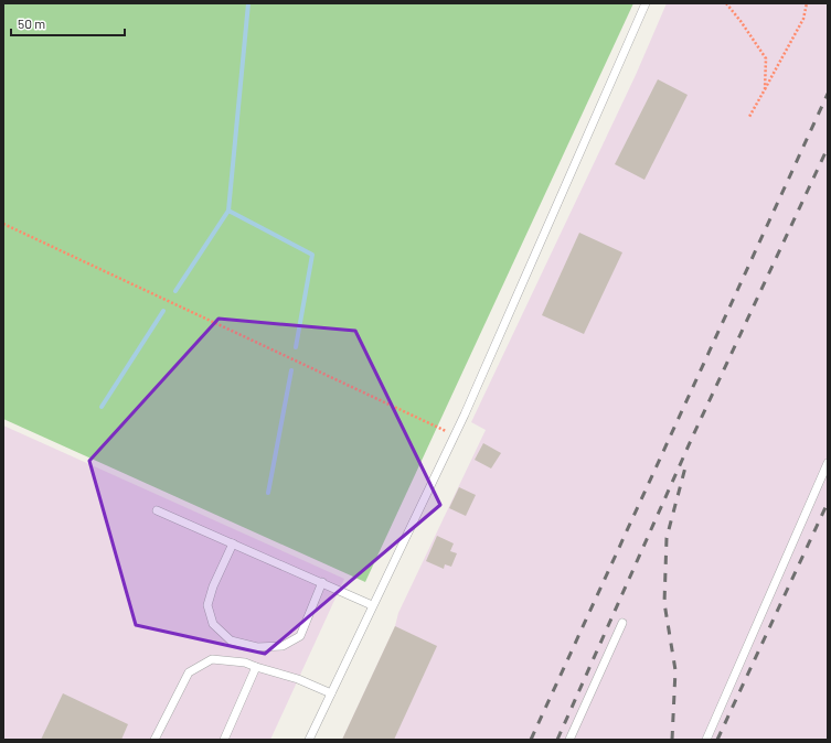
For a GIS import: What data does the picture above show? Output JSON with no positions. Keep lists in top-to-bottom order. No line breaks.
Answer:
{"scale_bar":"50 m"}
